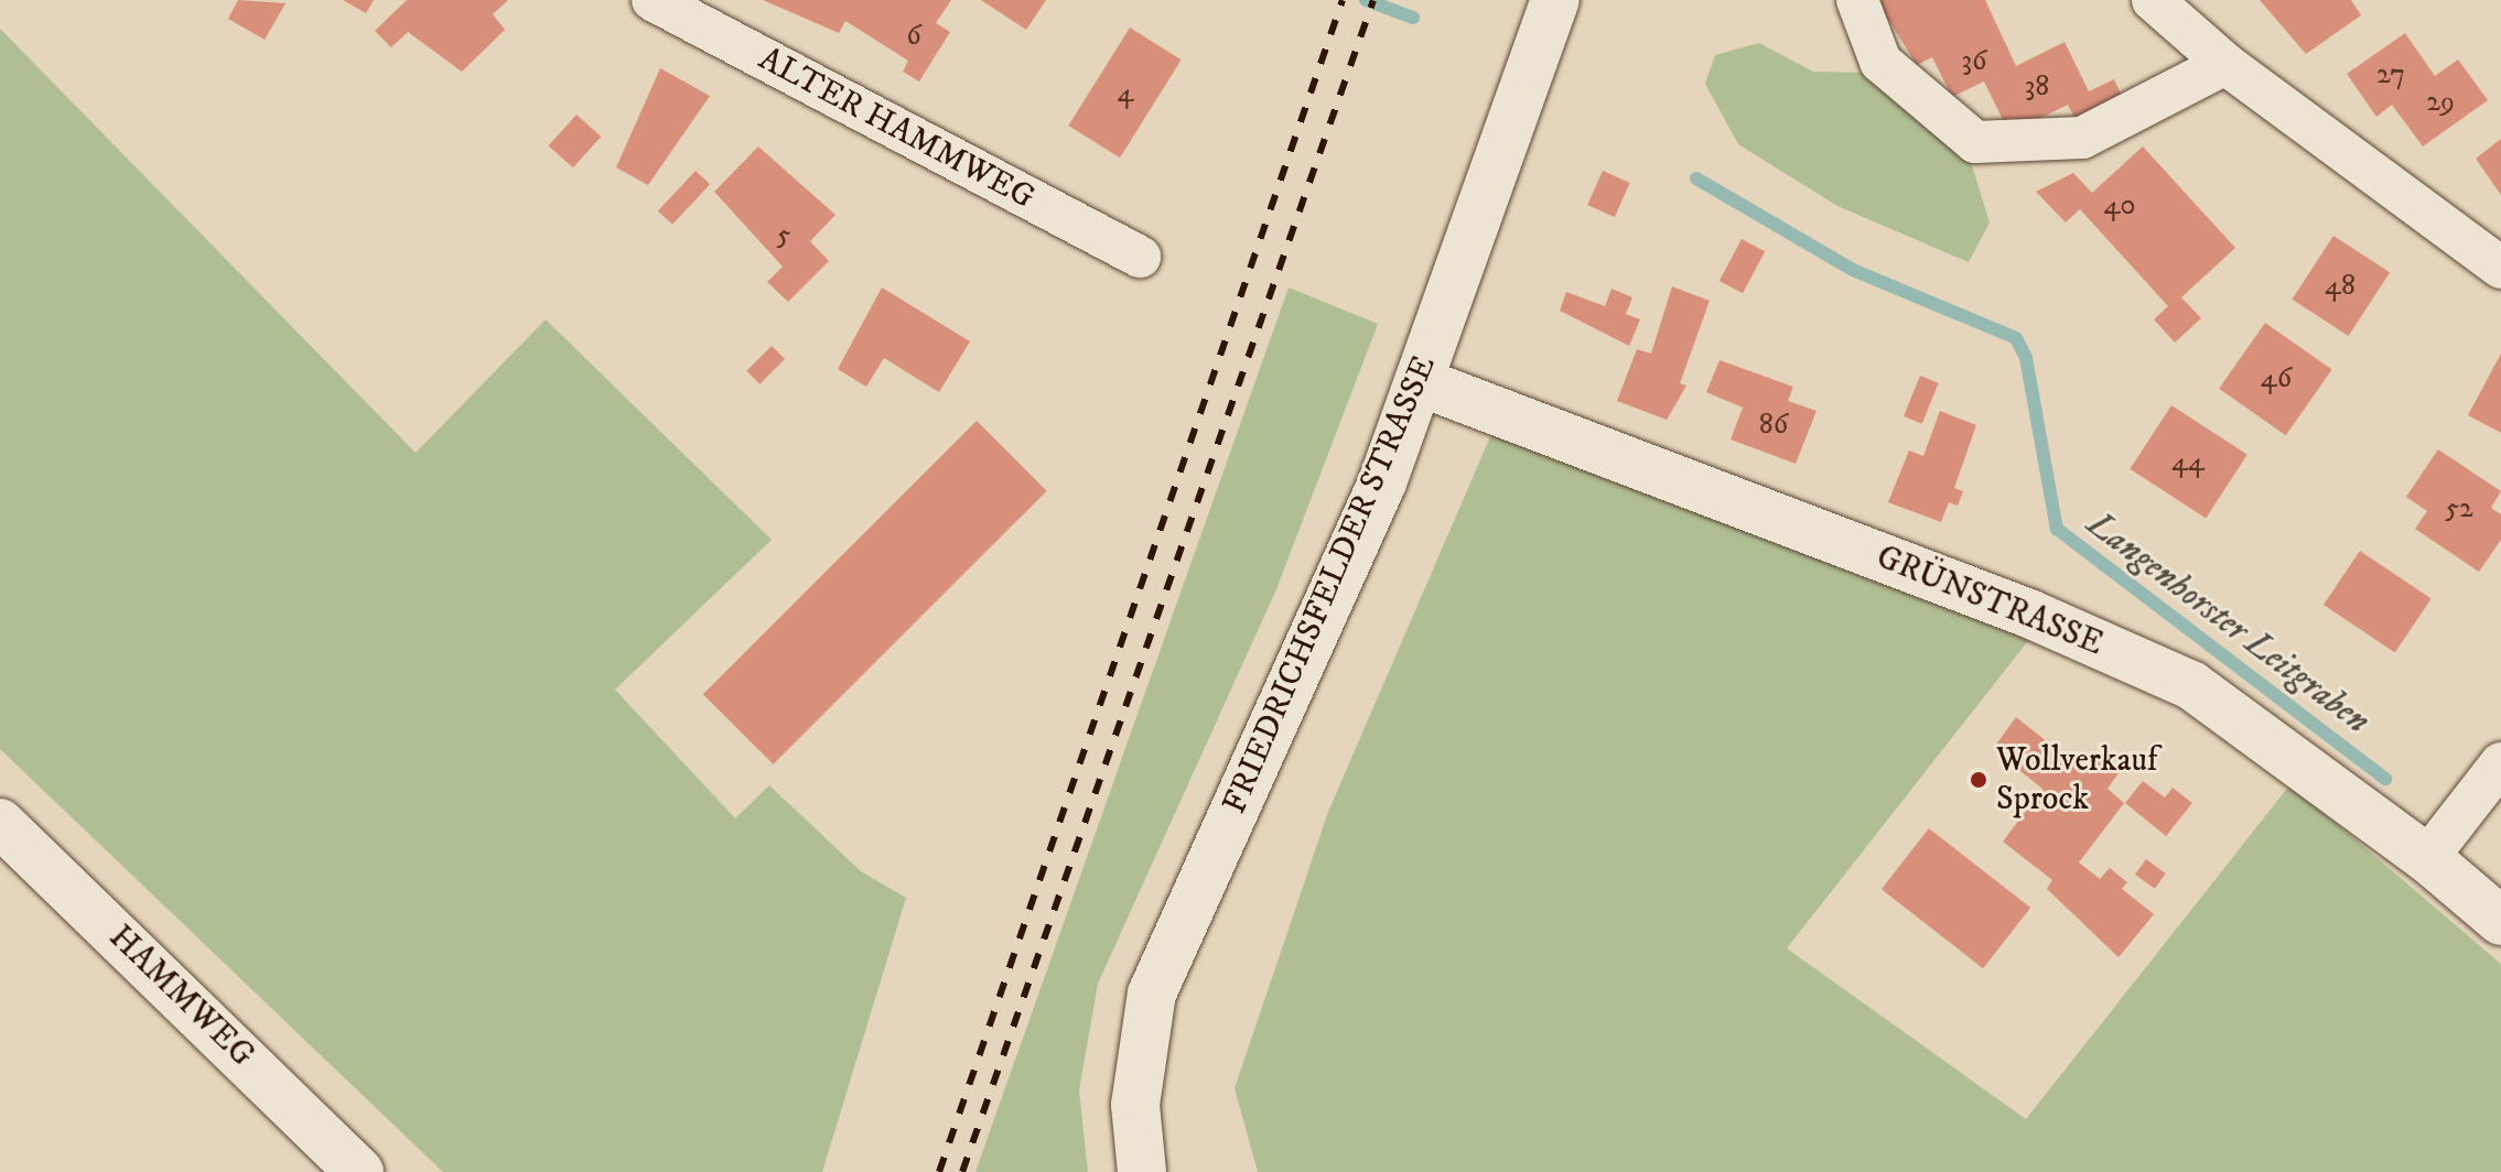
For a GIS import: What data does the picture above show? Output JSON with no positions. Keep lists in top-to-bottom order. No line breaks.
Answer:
{"streets":{"main road":["FRIEDRICHSFELDER STRASSE","GRÜNSTRASSE","HAMMWEG"],"street":["ALTER HAMMWEG"]},"crossings":[["FRIEDRICHSFELDER STRASSE","GRÜNSTRASSE"]],"water":["Langenhorster Leitgraben"],"places":["Wollverkauf Sprock"],"house_numbers":["6","36","27","38","4","29","40","5","48","46","86","44","52"]}
